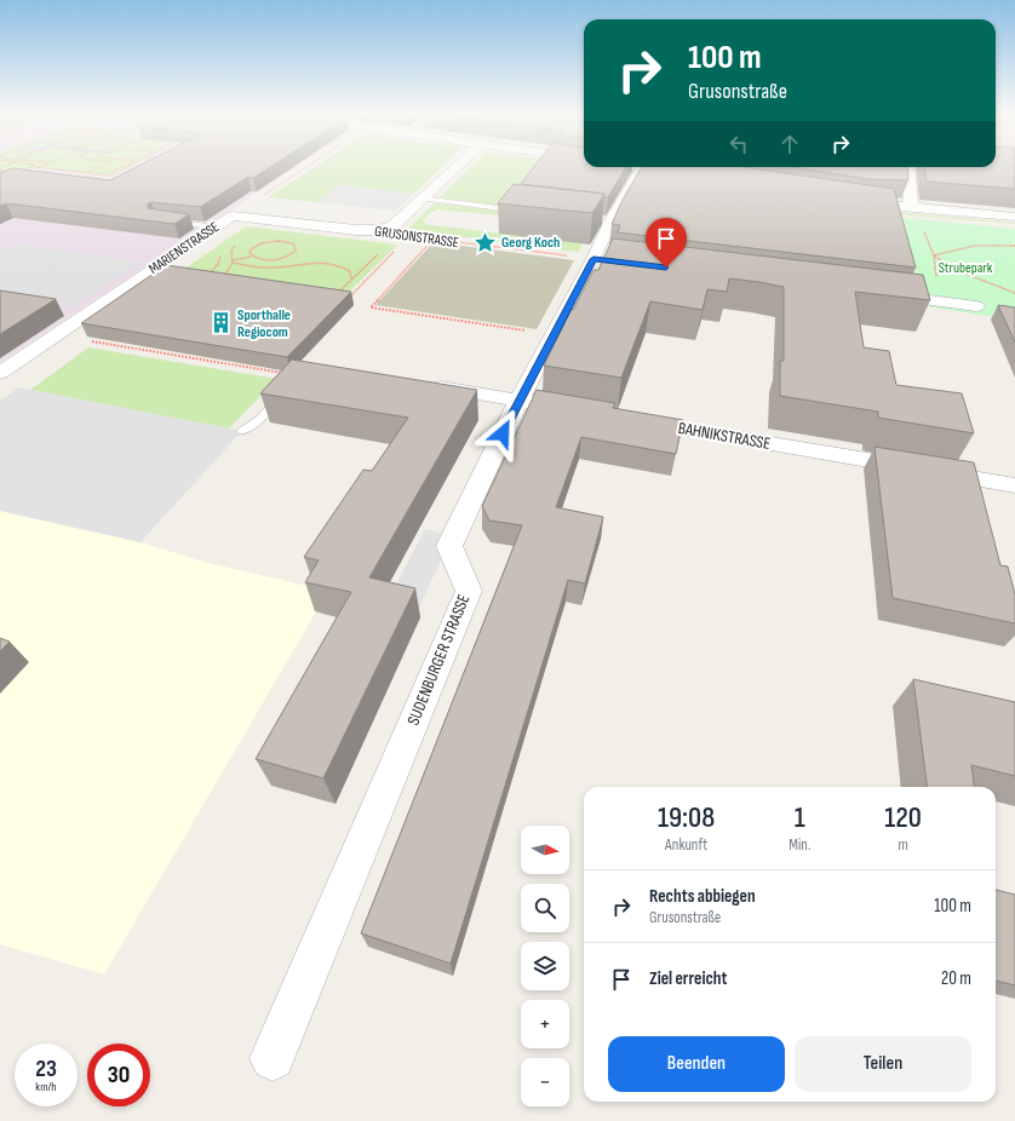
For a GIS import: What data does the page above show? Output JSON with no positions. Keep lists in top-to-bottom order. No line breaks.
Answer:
{"streets":{"street":["GRUSONSTRASSE","MARIENSTRASSE","BAHNIKSTRASSE","SUDENBURGER STRASSE"]},"crossings":[["GRUSONSTRASSE","MARIENSTRASSE"],["GRUSONSTRASSE","SUDENBURGER STRASSE"]],"parks":["Strubepark"],"places":{"place":["Georg Koch"],"building":["Sporthalle Regiocom"]},"north":"right","page":{"turn":["100 m","Grusonstraße"],"eta":["19:08","Ankunft","1","Min.","120","m"],"map_buttons":["+","−"],"list":[{"name":"Rechts abbiegen","note":"Grusonstraße","value":"100 m"},{"name":"Ziel erreicht","value":"20 m"}],"buttons":["Beenden","Teilen"],"speed":"23 km/h","limit":"30"}}
